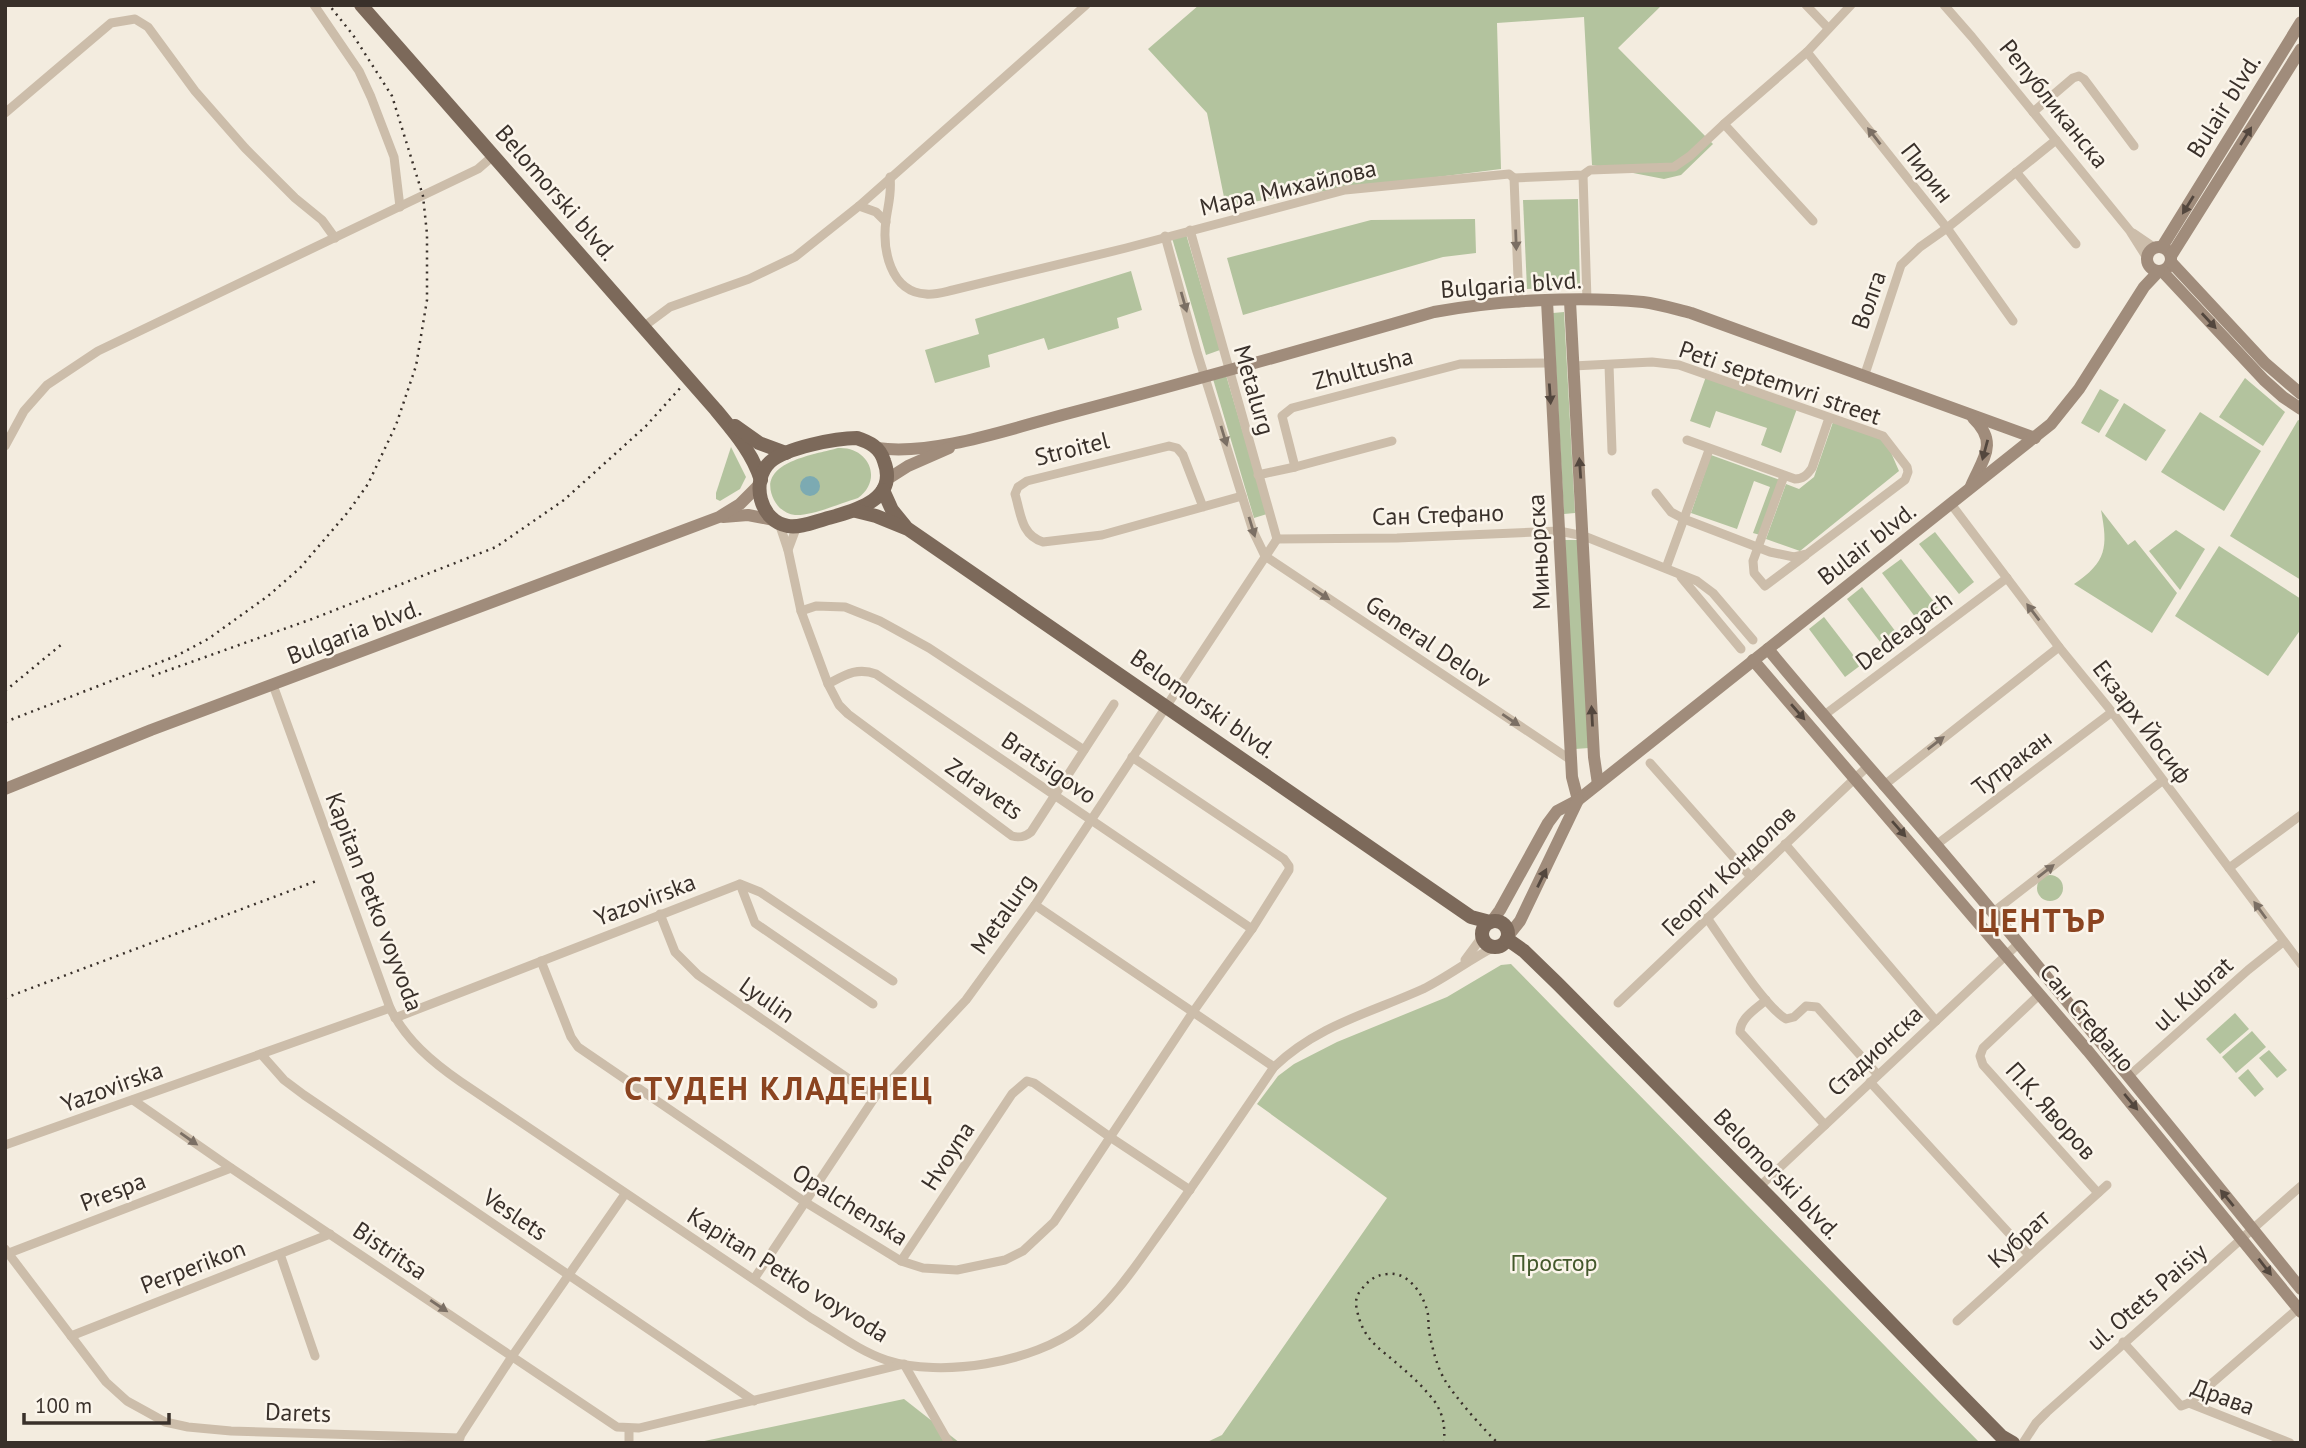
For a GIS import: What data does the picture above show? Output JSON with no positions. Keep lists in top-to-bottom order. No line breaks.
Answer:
{"streets":{"main road":["Републиканска","Bulair blvd.","Belomorski blvd.","Bulgaria blvd.","Сан Стефано","Миньорска"],"street":["Пирин","Мара Михайлова","Волга","Zhultusha","Peti septemvri street","Metalurg","Stroitel","Dedeagach","General Delov","Екзарх Йосиф","Тутракан","Bratsigovo","Zdravets","Георги Кондолов","Yazovirska","Kapitan Petko voyvoda","ul. Kubrat","Lyulin","Стадионска","П.К. Яворов","Hvoyna","Prespa","Opalchenska","Veslets","Кубрат","Bistritsa","Perperikon","ul. Otets Paisiy","Драва","Darets"]},"crossings":[["Републиканска","Bulair blvd."],["Републиканска","Волга"],["Bulair blvd.","Belomorski blvd."],["Bulair blvd.","Bulgaria blvd."],["Bulair blvd.","Сан Стефано"],["Bulair blvd.","Миньорска"],["Bulair blvd.","Екзарх Йосиф"],["Bulair blvd.","Kapitan Petko voyvoda"],["Пирин","Мара Михайлова"],["Пирин","Волга"],["Мара Михайлова","Metalurg"],["Belomorski blvd.","Bulgaria blvd."],["Belomorski blvd.","Metalurg"],["Belomorski blvd.","Kapitan Petko voyvoda"],["Belomorski blvd.","Стадионска"],["Bulgaria blvd.","Волга"],["Bulgaria blvd.","Metalurg"],["Bulgaria blvd.","Миньорска"],["Bulgaria blvd.","Kapitan Petko voyvoda"],["Zhultusha","Миньорска"],["Peti septemvri street","Миньорска"],["Metalurg","Stroitel"],["Metalurg","Сан Стефано"],["Metalurg","General Delov"],["Metalurg","Bratsigovo"],["Metalurg","Kapitan Petko voyvoda"],["Metalurg","Lyulin"],["Metalurg","Opalchenska"],["Сан Стефано","Миньорска"],["Сан Стефано","Dedeagach"],["Сан Стефано","Тутракан"],["Сан Стефано","Георги Кондолов"],["Сан Стефано","ul. Kubrat"],["Сан Стефано","Стадионска"],["Сан Стефано","П.К. Яворов"],["Сан Стефано","ul. Otets Paisiy"],["Миньорска","General Delov"],["Dedeagach","Екзарх Йосиф"],["Екзарх Йосиф","Тутракан"],["Екзарх Йосиф","ul. Kubrat"],["Bratsigovo","Zdravets"],["Bratsigovo","Opalchenska"],["Yazovirska","Kapitan Petko voyvoda"],["Yazovirska","Lyulin"],["Yazovirska","Opalchenska"],["Yazovirska","Veslets"],["Yazovirska","Bistritsa"],["Kapitan Petko voyvoda","Darets"],["П.К. Яворов","Кубрат"],["Hvoyna","Opalchenska"],["Prespa","Bistritsa"],["Prespa","Darets"],["Veslets","Darets"],["Bistritsa","Perperikon"],["Bistritsa","Darets"],["Perperikon","Darets"],["ul. Otets Paisiy","Драва"]],"one_way":["Пирин","General Delov","Bistritsa"],"districts":["ЦЕНТЪР","СТУДЕН КЛАДЕНЕЦ"],"parks":["Простор"],"scale_bar":"100 m"}
